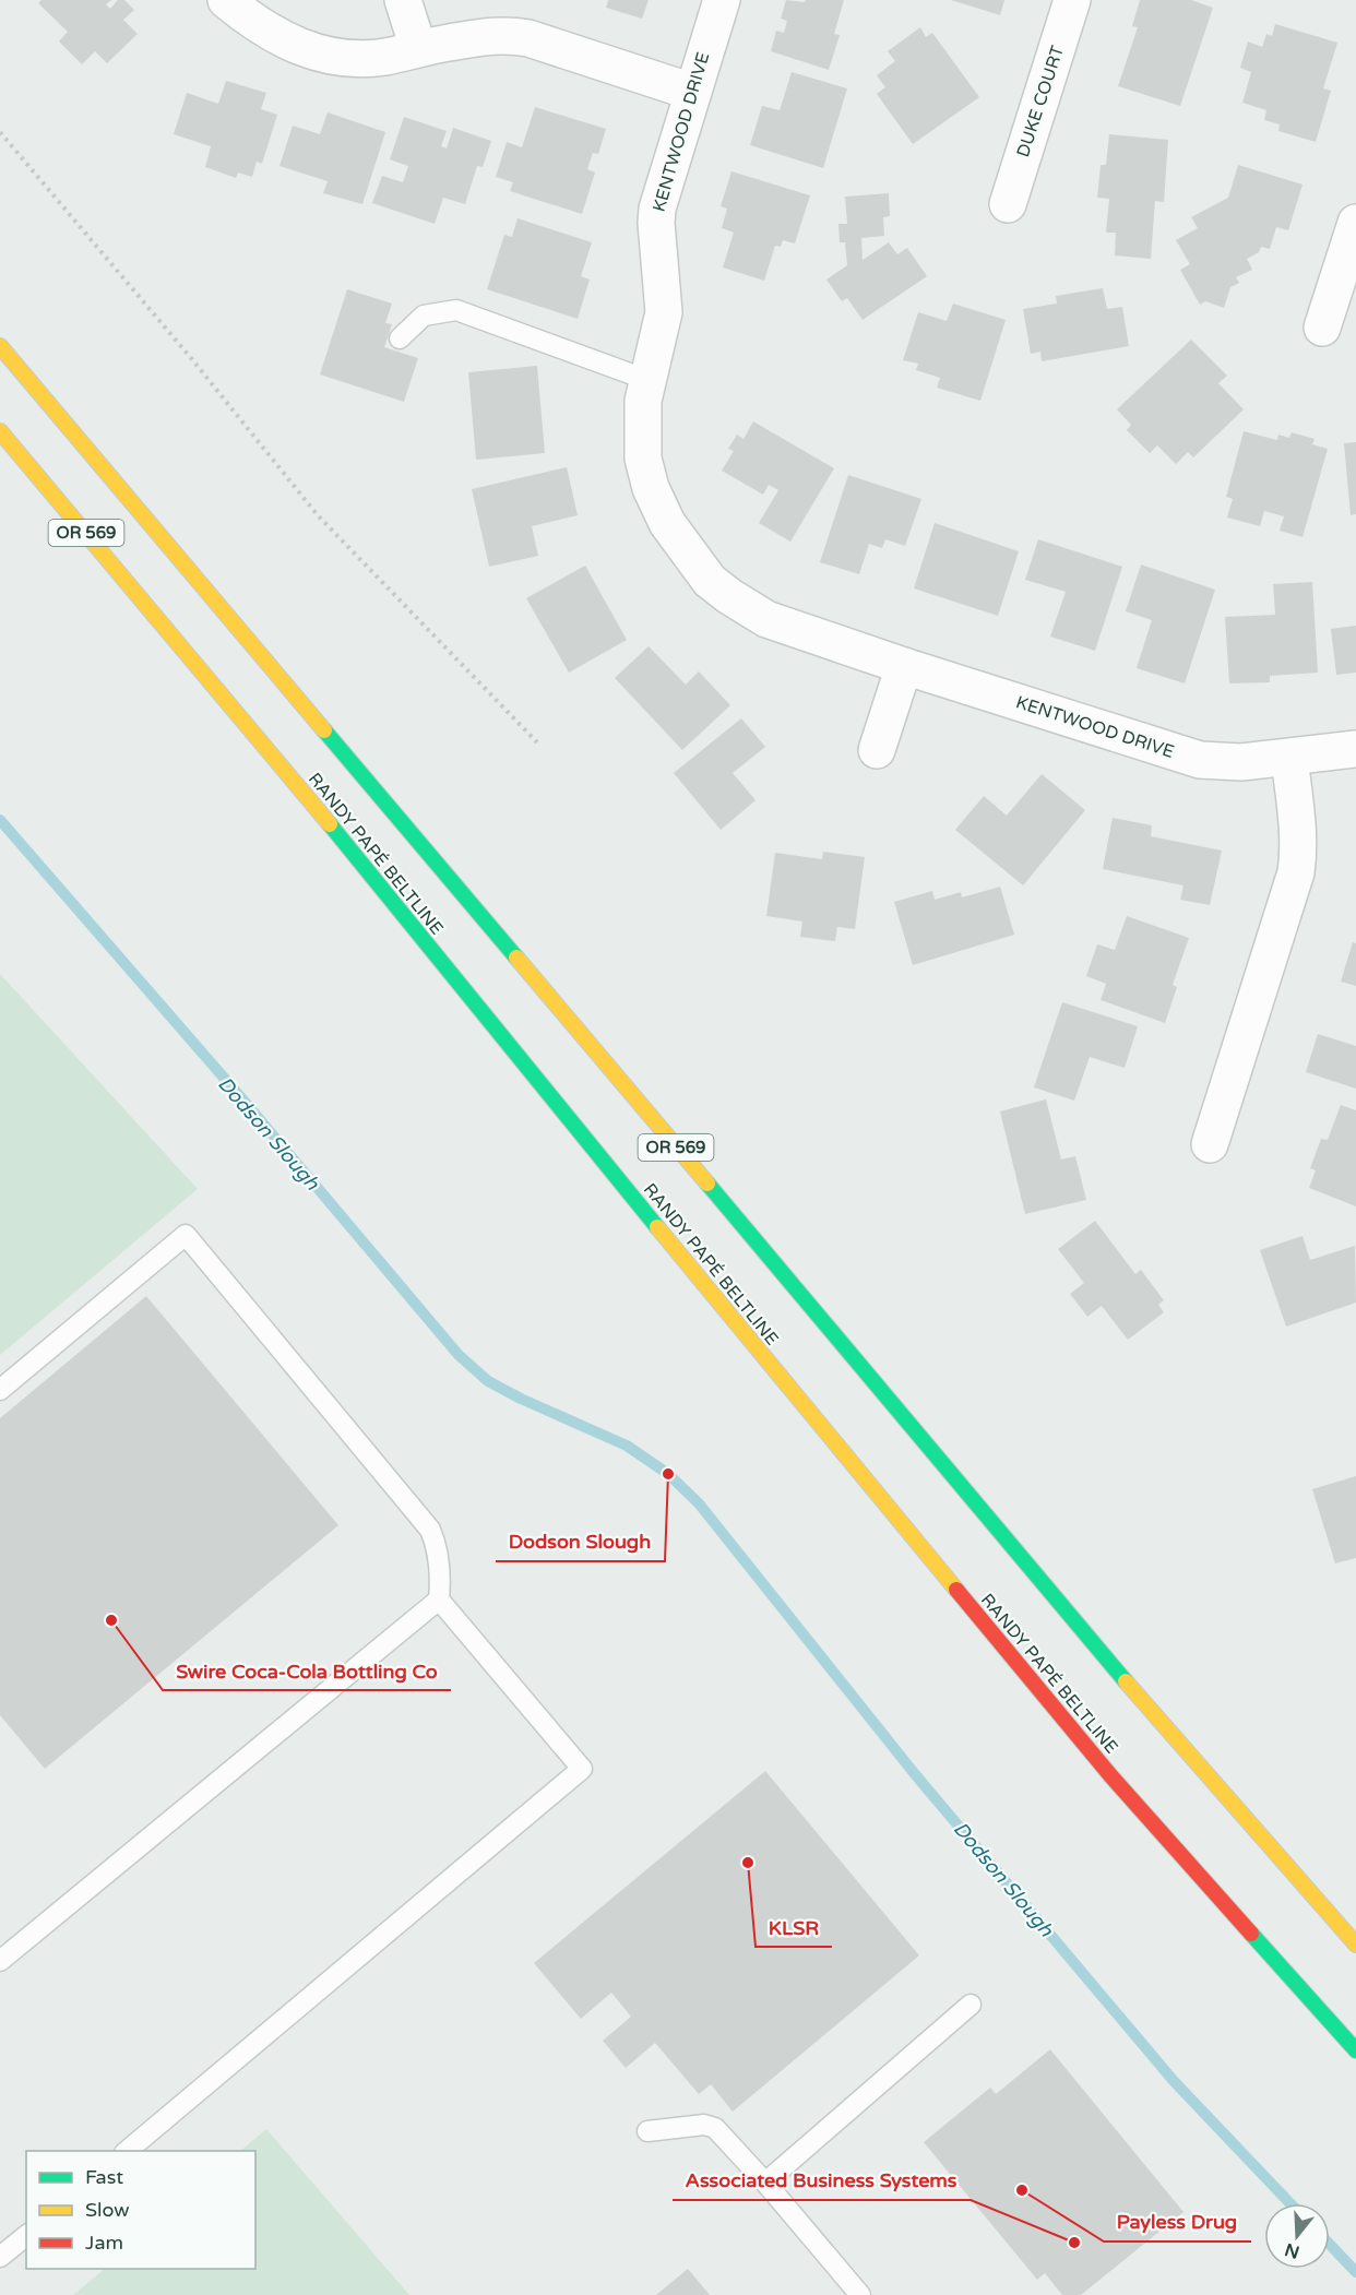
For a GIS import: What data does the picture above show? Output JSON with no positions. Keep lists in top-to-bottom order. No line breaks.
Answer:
{"streets":{"highway":["OR 569","RANDY PAPÉ BELTLINE"],"street":["DUKE COURT","KENTWOOD DRIVE"]},"water":["Dodson Slough"],"places":["Dodson Slough","Swire Coca-Cola Bottling Co","KLSR","Payless Drug","Associated Business Systems"],"legend":["Fast","Slow","Jam"],"north":"bottom"}
